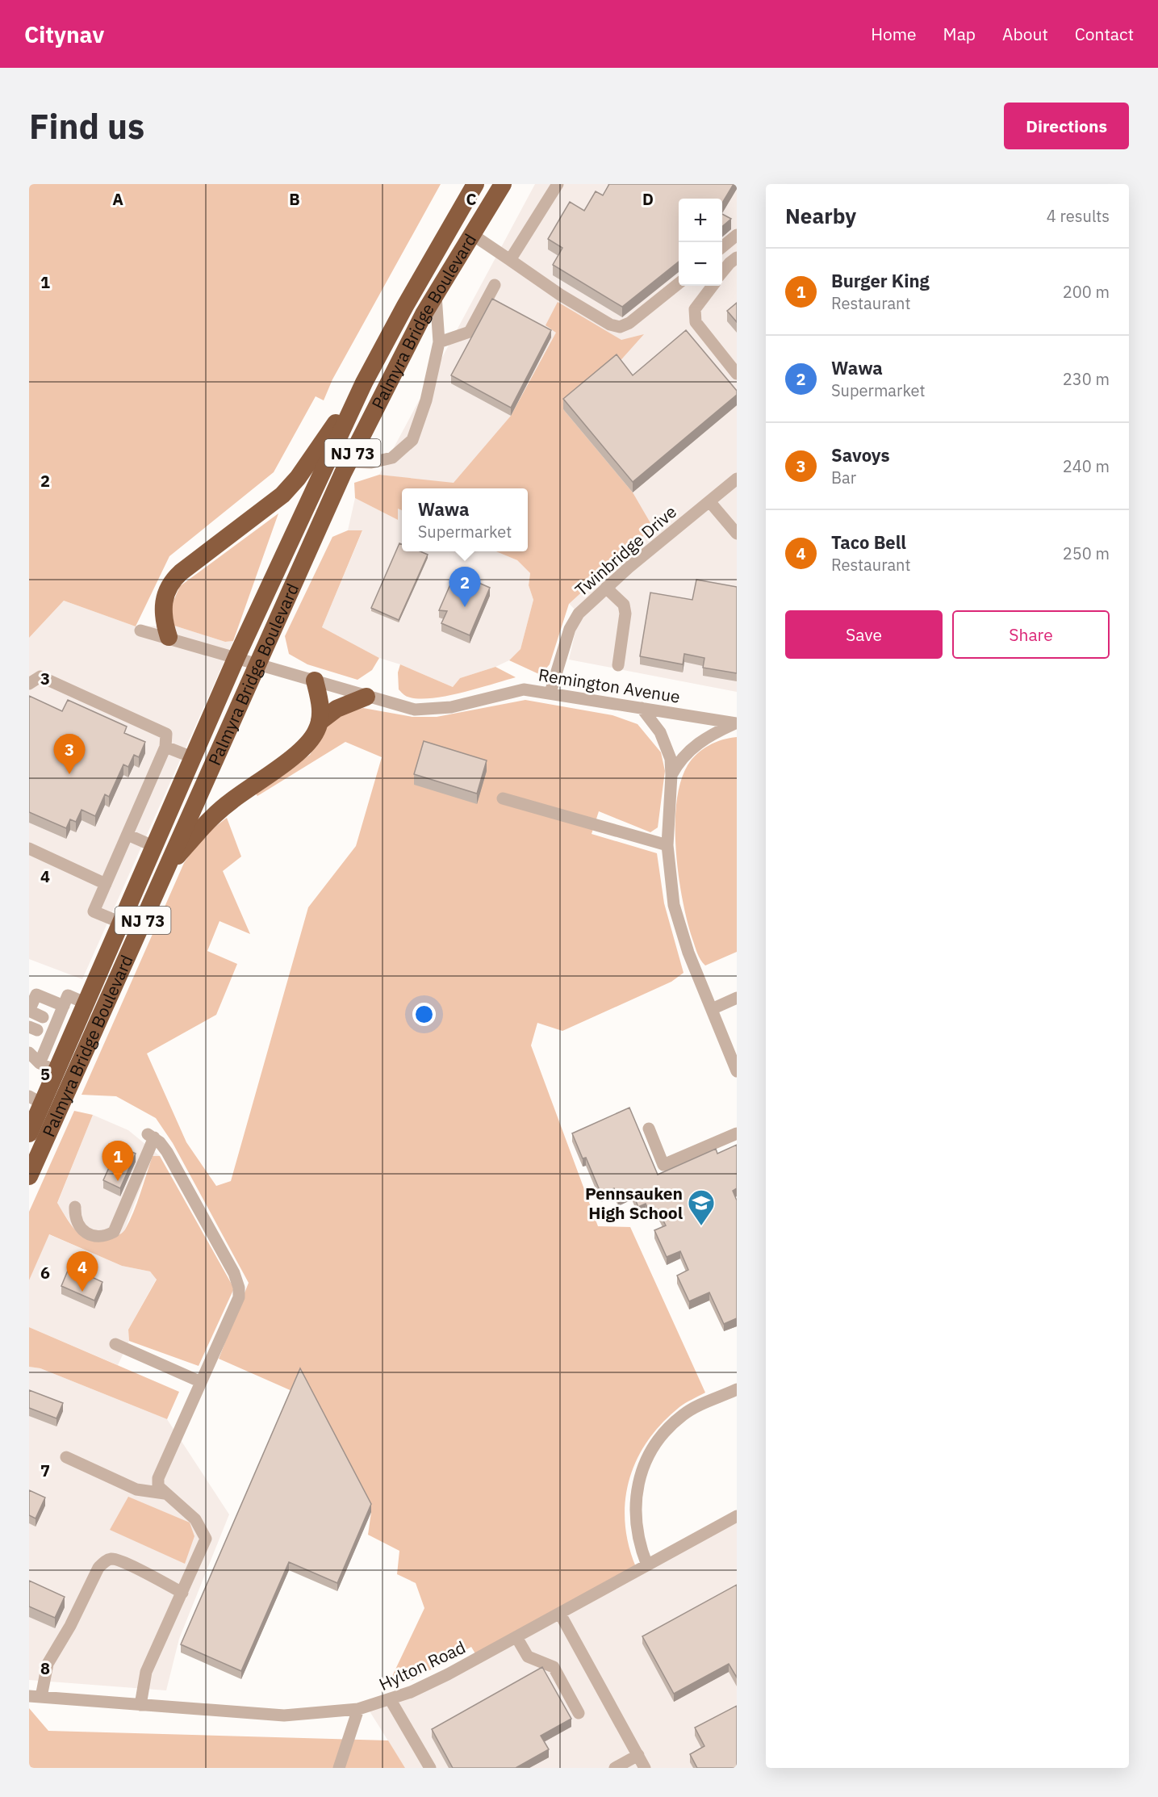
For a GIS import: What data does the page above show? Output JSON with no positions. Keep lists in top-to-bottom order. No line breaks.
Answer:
{"streets":{"highway":["Palmyra Bridge Boulevard","NJ 73"],"street":["Twinbridge Drive","Remington Avenue","Hylton Road"]},"crossings":[["Palmyra Bridge Boulevard","Remington Avenue"],["Twinbridge Drive","Remington Avenue"]],"places":{"school or university":["Pennsauken High School"]},"page":{"header":"Citynav","nav":["Home","Map","About","Contact"],"buttons":["Directions",["Save","Share"]],"title":"Find us","heading":["Nearby","4 results"],"map_buttons":["+","−"],"list":[{"mark":"1","name":"Burger King","note":"Restaurant","value":"200 m"},{"mark":"2","name":"Wawa","note":"Supermarket","value":"230 m"},{"mark":"3","name":"Savoys","note":"Bar","value":"240 m"},{"mark":"4","name":"Taco Bell","note":"Restaurant","value":"250 m"}],"popup":["Wawa","Supermarket"],"pins":["2","3","1","4"]},"grid":{"columns":["A","B","C","D"],"rows":["1","2","3","4","5","6","7","8"]}}
